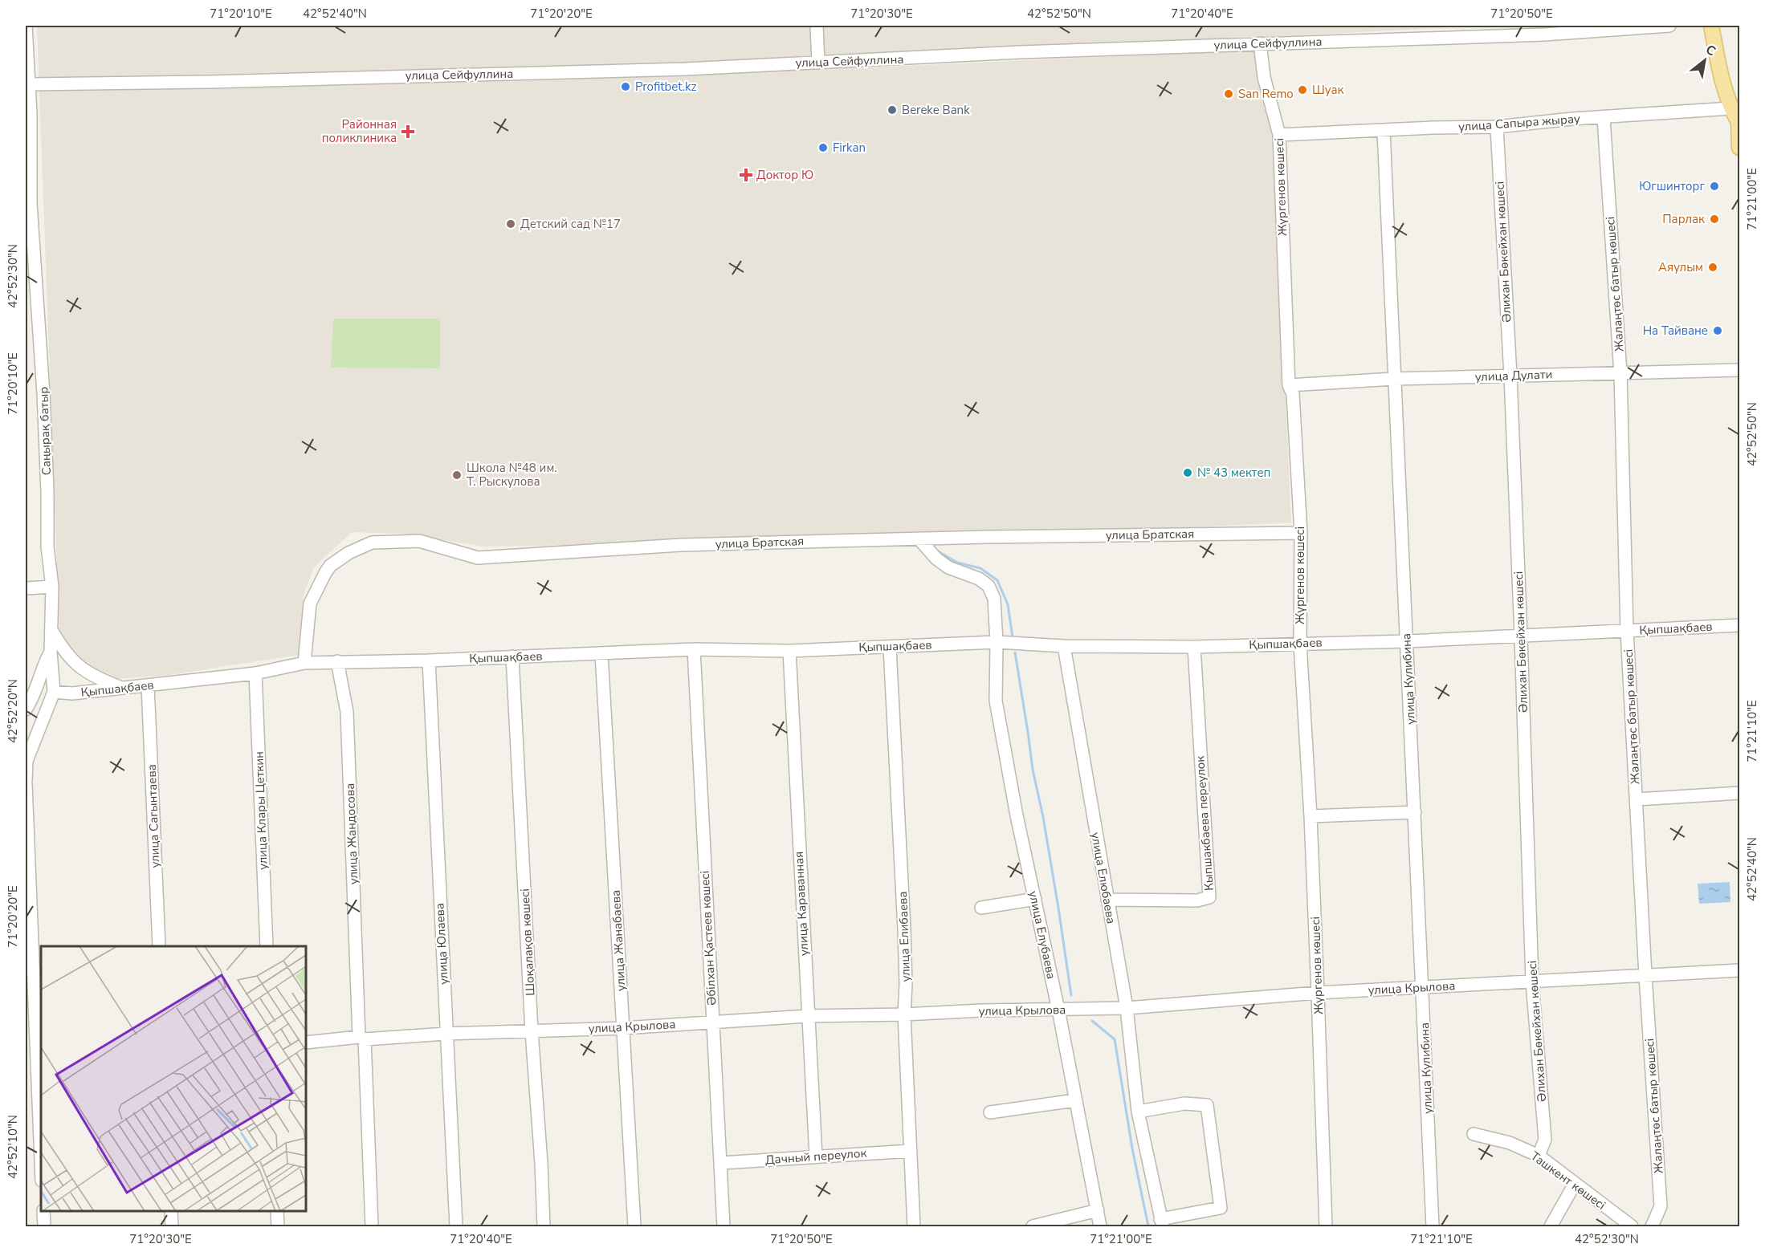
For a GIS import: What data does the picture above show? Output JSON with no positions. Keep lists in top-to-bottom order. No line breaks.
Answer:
{"streets":{"street":["улица Сейфуллина","улица Сапыра жырау","Жүргенов көшесі","Әлихан Бөкейхан көшесі","Жалаңтөс батыр көшесі","улица Дулати","Саңырақ батыр","улица Братская","Қыпшақбаев","улица Кулибина","улица Клары Цеткин","улица Сагынтаева","Кыпшакбаева переулок","улица Жандосова","улица Елюбаева","улица Караванная","улица Елубаева","улица Елибаева","Әбілхан Қастеев көшесі","улица Жанабаева","Шоқалақов көшесі","улица Юлаева","улица Крылова","Дачный переулок","Ташкент көшесі"]},"crossings":[["улица Сейфуллина","Жүргенов көшесі"],["улица Сейфуллина","Саңырақ батыр"],["улица Сапыра жырау","Жүргенов көшесі"],["улица Сапыра жырау","Әлихан Бөкейхан көшесі"],["улица Сапыра жырау","Жалаңтөс батыр көшесі"],["улица Сапыра жырау","улица Кулибина"],["Жүргенов көшесі","улица Дулати"],["Жүргенов көшесі","улица Братская"],["Жүргенов көшесі","Қыпшақбаев"],["Жүргенов көшесі","улица Крылова"],["Әлихан Бөкейхан көшесі","улица Дулати"],["Әлихан Бөкейхан көшесі","Қыпшақбаев"],["Әлихан Бөкейхан көшесі","улица Крылова"],["Әлихан Бөкейхан көшесі","Ташкент көшесі"],["Жалаңтөс батыр көшесі","улица Дулати"],["Жалаңтөс батыр көшесі","Қыпшақбаев"],["Жалаңтөс батыр көшесі","улица Крылова"],["улица Дулати","улица Кулибина"],["Саңырақ батыр","Қыпшақбаев"],["улица Братская","Қыпшақбаев"],["улица Братская","улица Елубаева"],["Қыпшақбаев","улица Кулибина"],["Қыпшақбаев","улица Клары Цеткин"],["Қыпшақбаев","улица Сагынтаева"],["Қыпшақбаев","Кыпшакбаева переулок"],["Қыпшақбаев","улица Жандосова"],["Қыпшақбаев","улица Елюбаева"],["Қыпшақбаев","улица Караванная"],["Қыпшақбаев","улица Елубаева"],["Қыпшақбаев","улица Елибаева"],["Қыпшақбаев","Әбілхан Қастеев көшесі"],["Қыпшақбаев","улица Жанабаева"],["Қыпшақбаев","Шоқалақов көшесі"],["Қыпшақбаев","улица Юлаева"],["улица Кулибина","улица Крылова"],["Кыпшакбаева переулок","улица Елюбаева"],["улица Жандосова","улица Крылова"],["улица Елюбаева","улица Крылова"],["улица Караванная","улица Крылова"],["улица Караванная","Дачный переулок"],["улица Елубаева","улица Крылова"],["улица Елибаева","улица Крылова"],["улица Елибаева","Дачный переулок"],["Әбілхан Қастеев көшесі","улица Крылова"],["Әбілхан Қастеев көшесі","Дачный переулок"],["улица Жанабаева","улица Крылова"],["Шоқалақов көшесі","улица Крылова"],["улица Юлаева","улица Крылова"]],"places":{"other":["Profitbet.kz","Шуак","San Remo","Bereke Bank","Firkan","Югшинторг","Парлак","Детский сад №17","Аяулым","На Тайване","№ 43 мектеп","Школа №48 им. Т. Рыскулова"],"health":["Районная поликлиника","Доктор Ю"]},"north":"top right","coordinates":["71°20'10\"E","42°52'40\"N","71°20'20\"E","71°20'30\"E","42°52'50\"N","71°20'40\"E","71°20'50\"E","71°21'00\"E","42°52'30\"N","42°52'20\"N","71°21'10\"E","42°52'10\"N"]}
